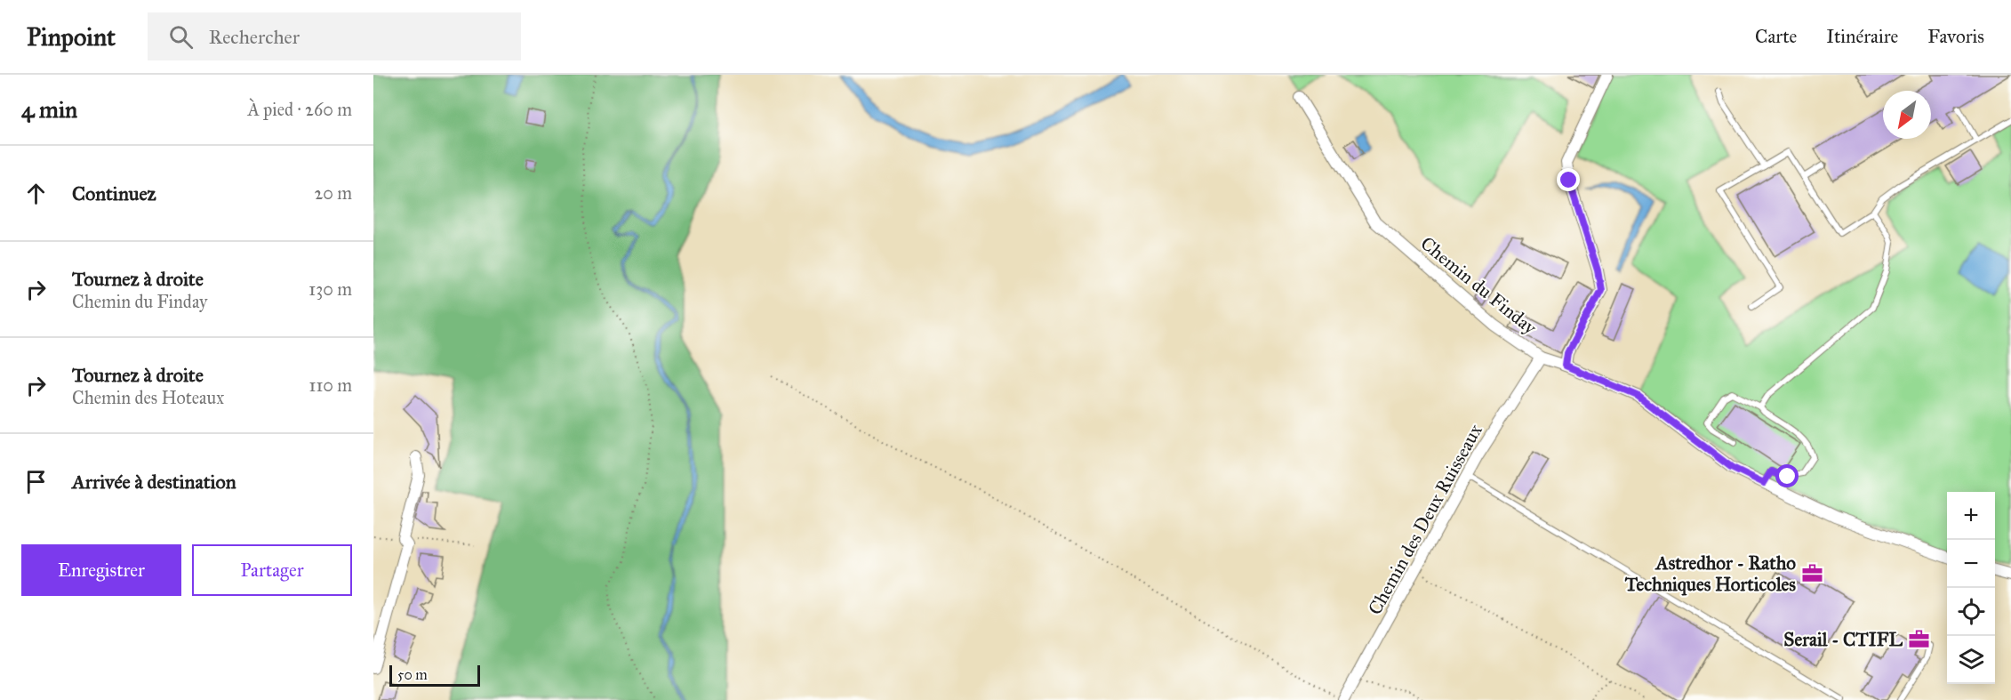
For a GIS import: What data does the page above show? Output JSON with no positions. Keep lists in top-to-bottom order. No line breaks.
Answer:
{"streets":{"street":["Chemin du Finday","Chemin des Deux Ruisseaux"]},"crossings":[["Chemin du Finday","Chemin des Deux Ruisseaux"]],"places":{"office":["Astredhor - Ratho Techniques Horticoles","Serail - CTIFL"]},"scale_bar":"50 m","north":"bottom left","page":{"header":"Pinpoint","search":"Rechercher","nav":["Carte","Itinéraire","Favoris"],"heading":["4 min","À pied · 260 m"],"list":[["Continuez","20 m"],["Tournez à droite","Chemin du Finday","130 m"],["Tournez à droite","Chemin des Hoteaux","110 m"],"Arrivée à destination"],"map_buttons":["+","−"],"buttons":["Enregistrer","Partager"],"scale":"50 m"}}
